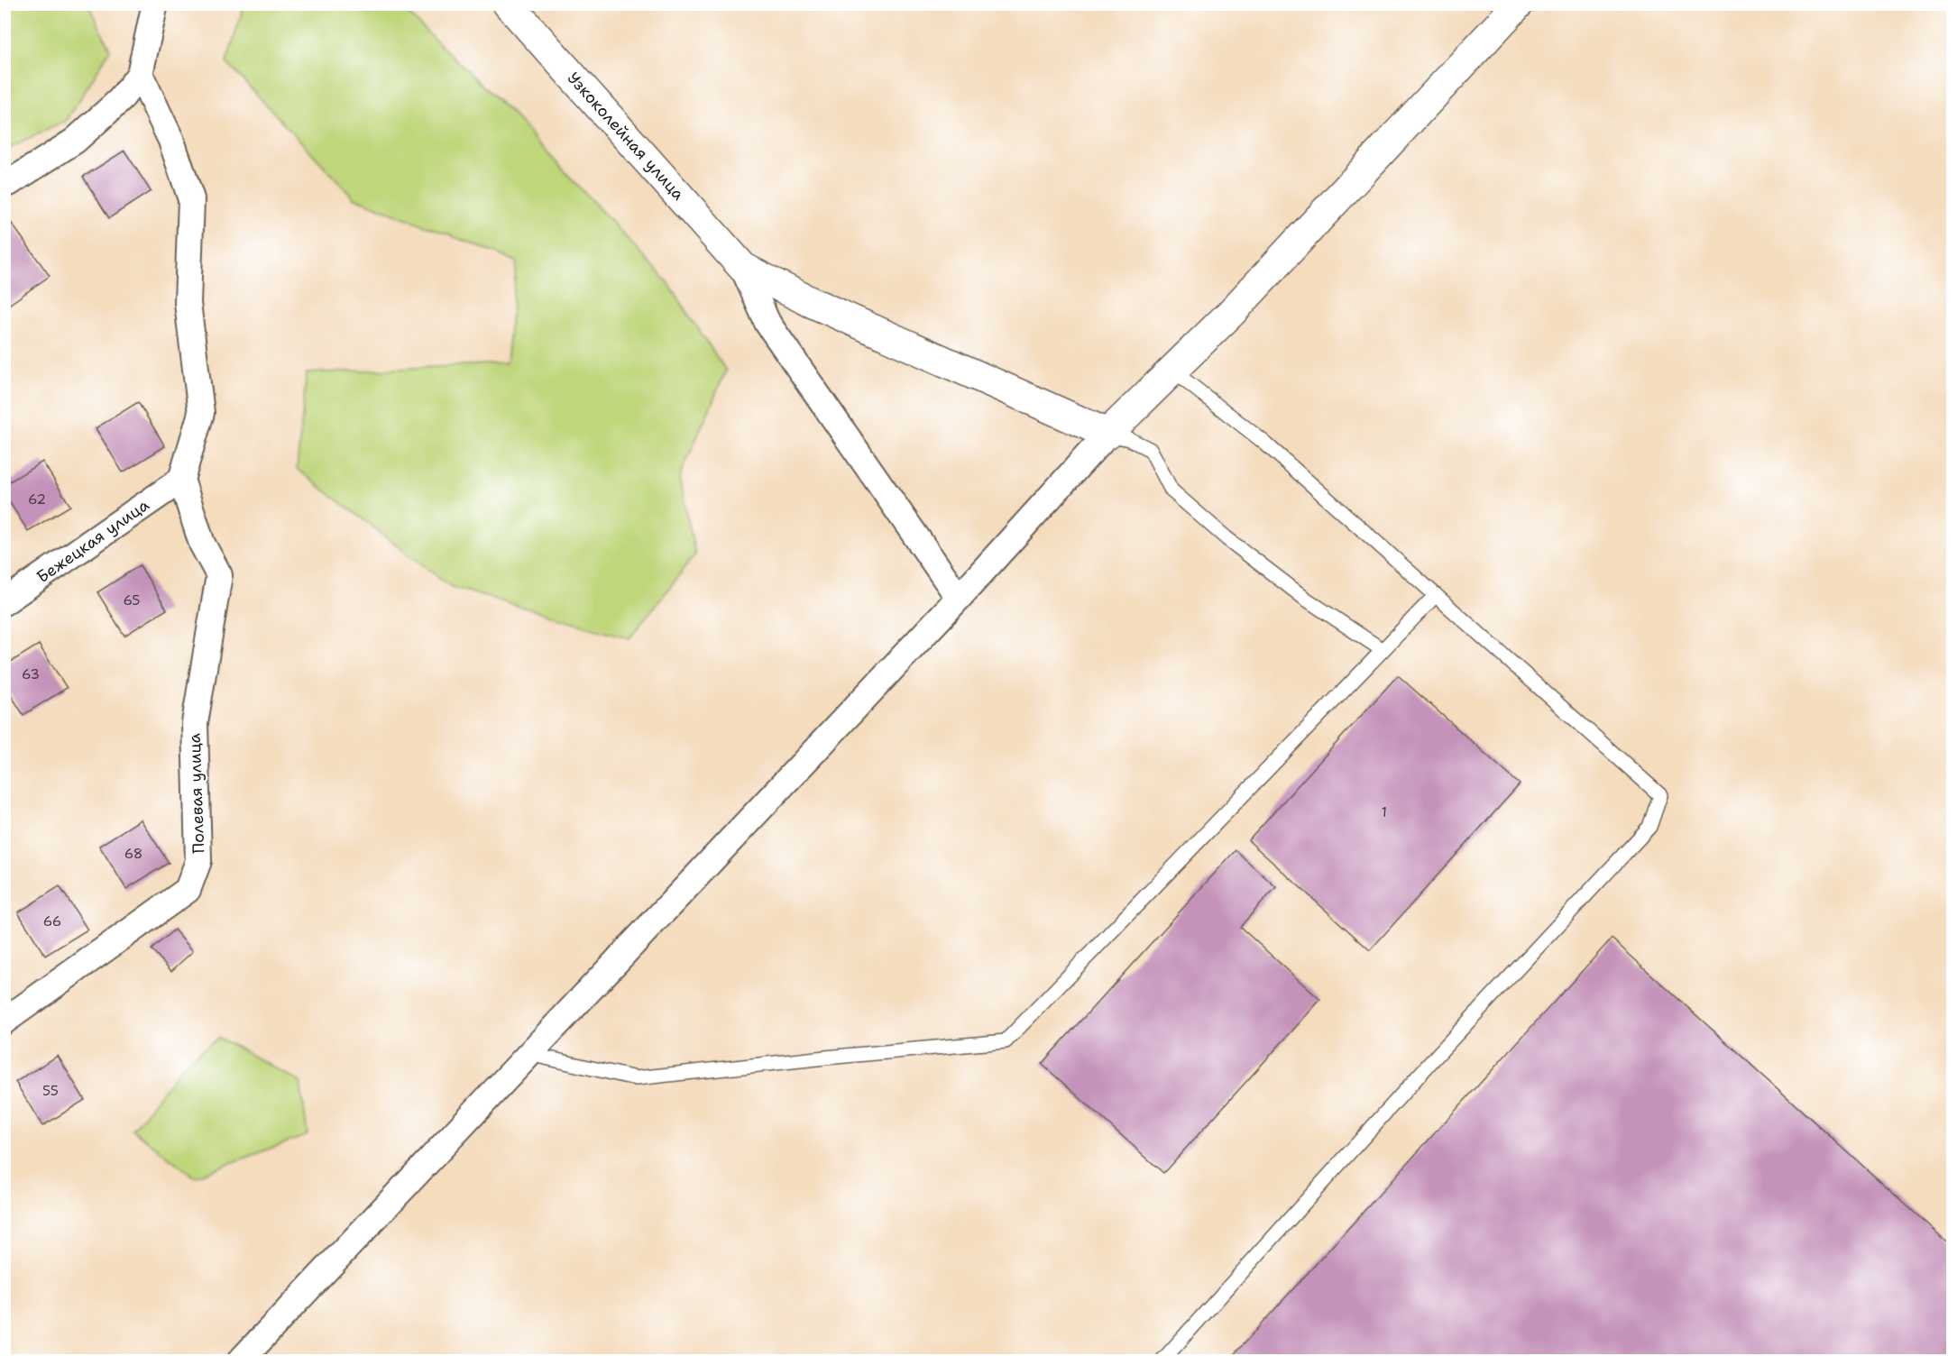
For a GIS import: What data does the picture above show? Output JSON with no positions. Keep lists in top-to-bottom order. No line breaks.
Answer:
{"streets":{"street":["Узкоколейная улица","Бежецкая улица","Полевая улица"]},"crossings":[["Бежецкая улица","Полевая улица"]],"house_numbers":["62","65","63","1","68","66","55"]}
